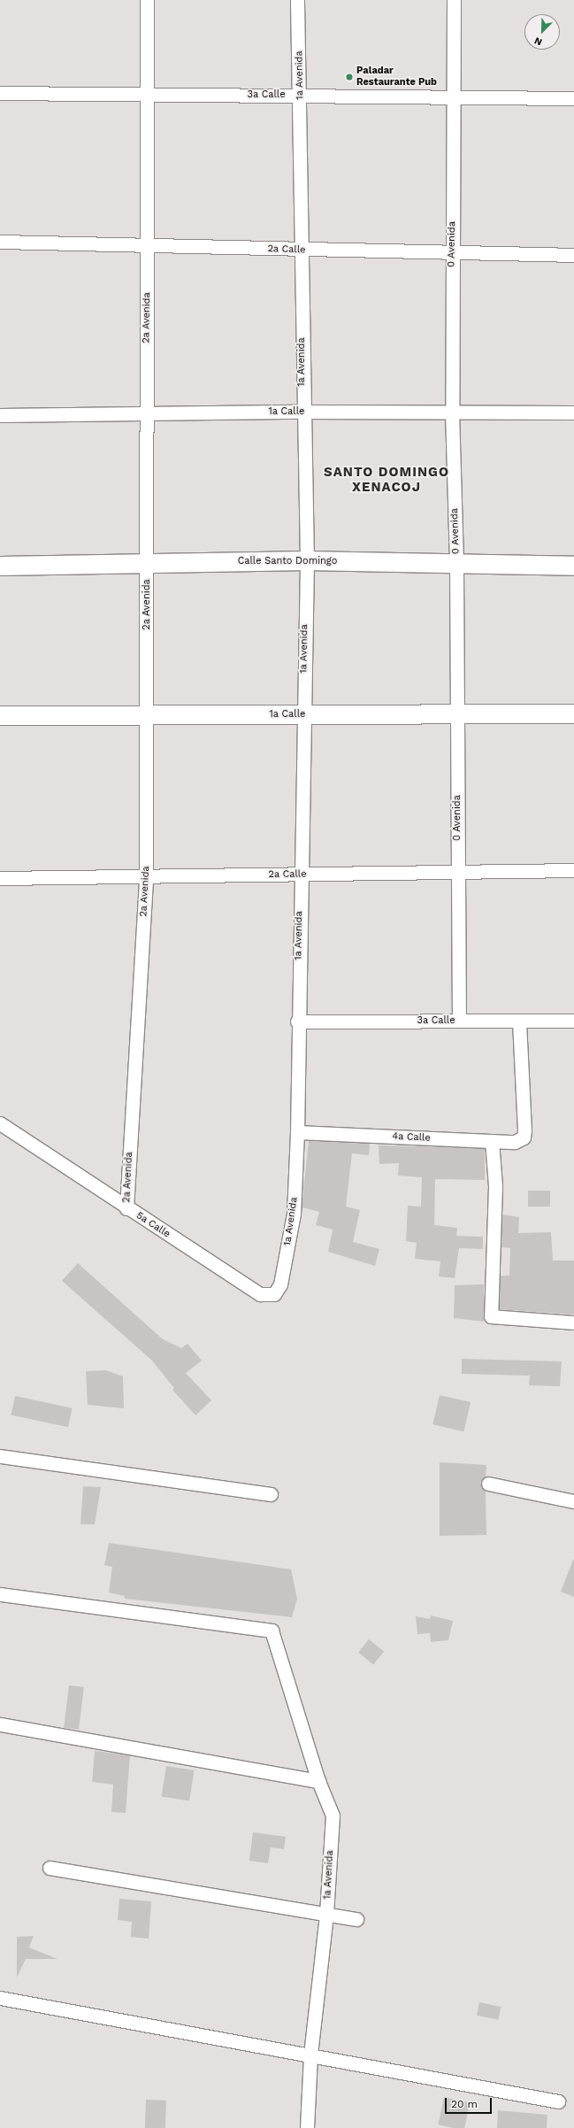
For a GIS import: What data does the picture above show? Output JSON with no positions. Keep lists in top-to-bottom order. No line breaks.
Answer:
{"streets":{"main road":["1a Calle","Calle Santo Domingo"],"street":["1a Avenida","3a Calle","0 Avenida","2a Calle","2a Avenida","4a Calle","5a Calle"]},"crossings":[["1a Avenida","3a Calle"],["1a Avenida","2a Calle"],["1a Avenida","1a Calle"],["1a Avenida","Calle Santo Domingo"],["1a Avenida","4a Calle"],["1a Avenida","5a Calle"],["3a Calle","0 Avenida"],["3a Calle","2a Avenida"],["3a Calle","4a Calle"],["0 Avenida","2a Calle"],["0 Avenida","1a Calle"],["0 Avenida","Calle Santo Domingo"],["2a Calle","2a Avenida"],["2a Avenida","1a Calle"],["2a Avenida","Calle Santo Domingo"],["2a Avenida","5a Calle"]],"districts":["SANTO DOMINGO XENACOJ"],"places":["Paladar Restaurante Pub"],"scale_bar":"20 m","north":"bottom left"}
